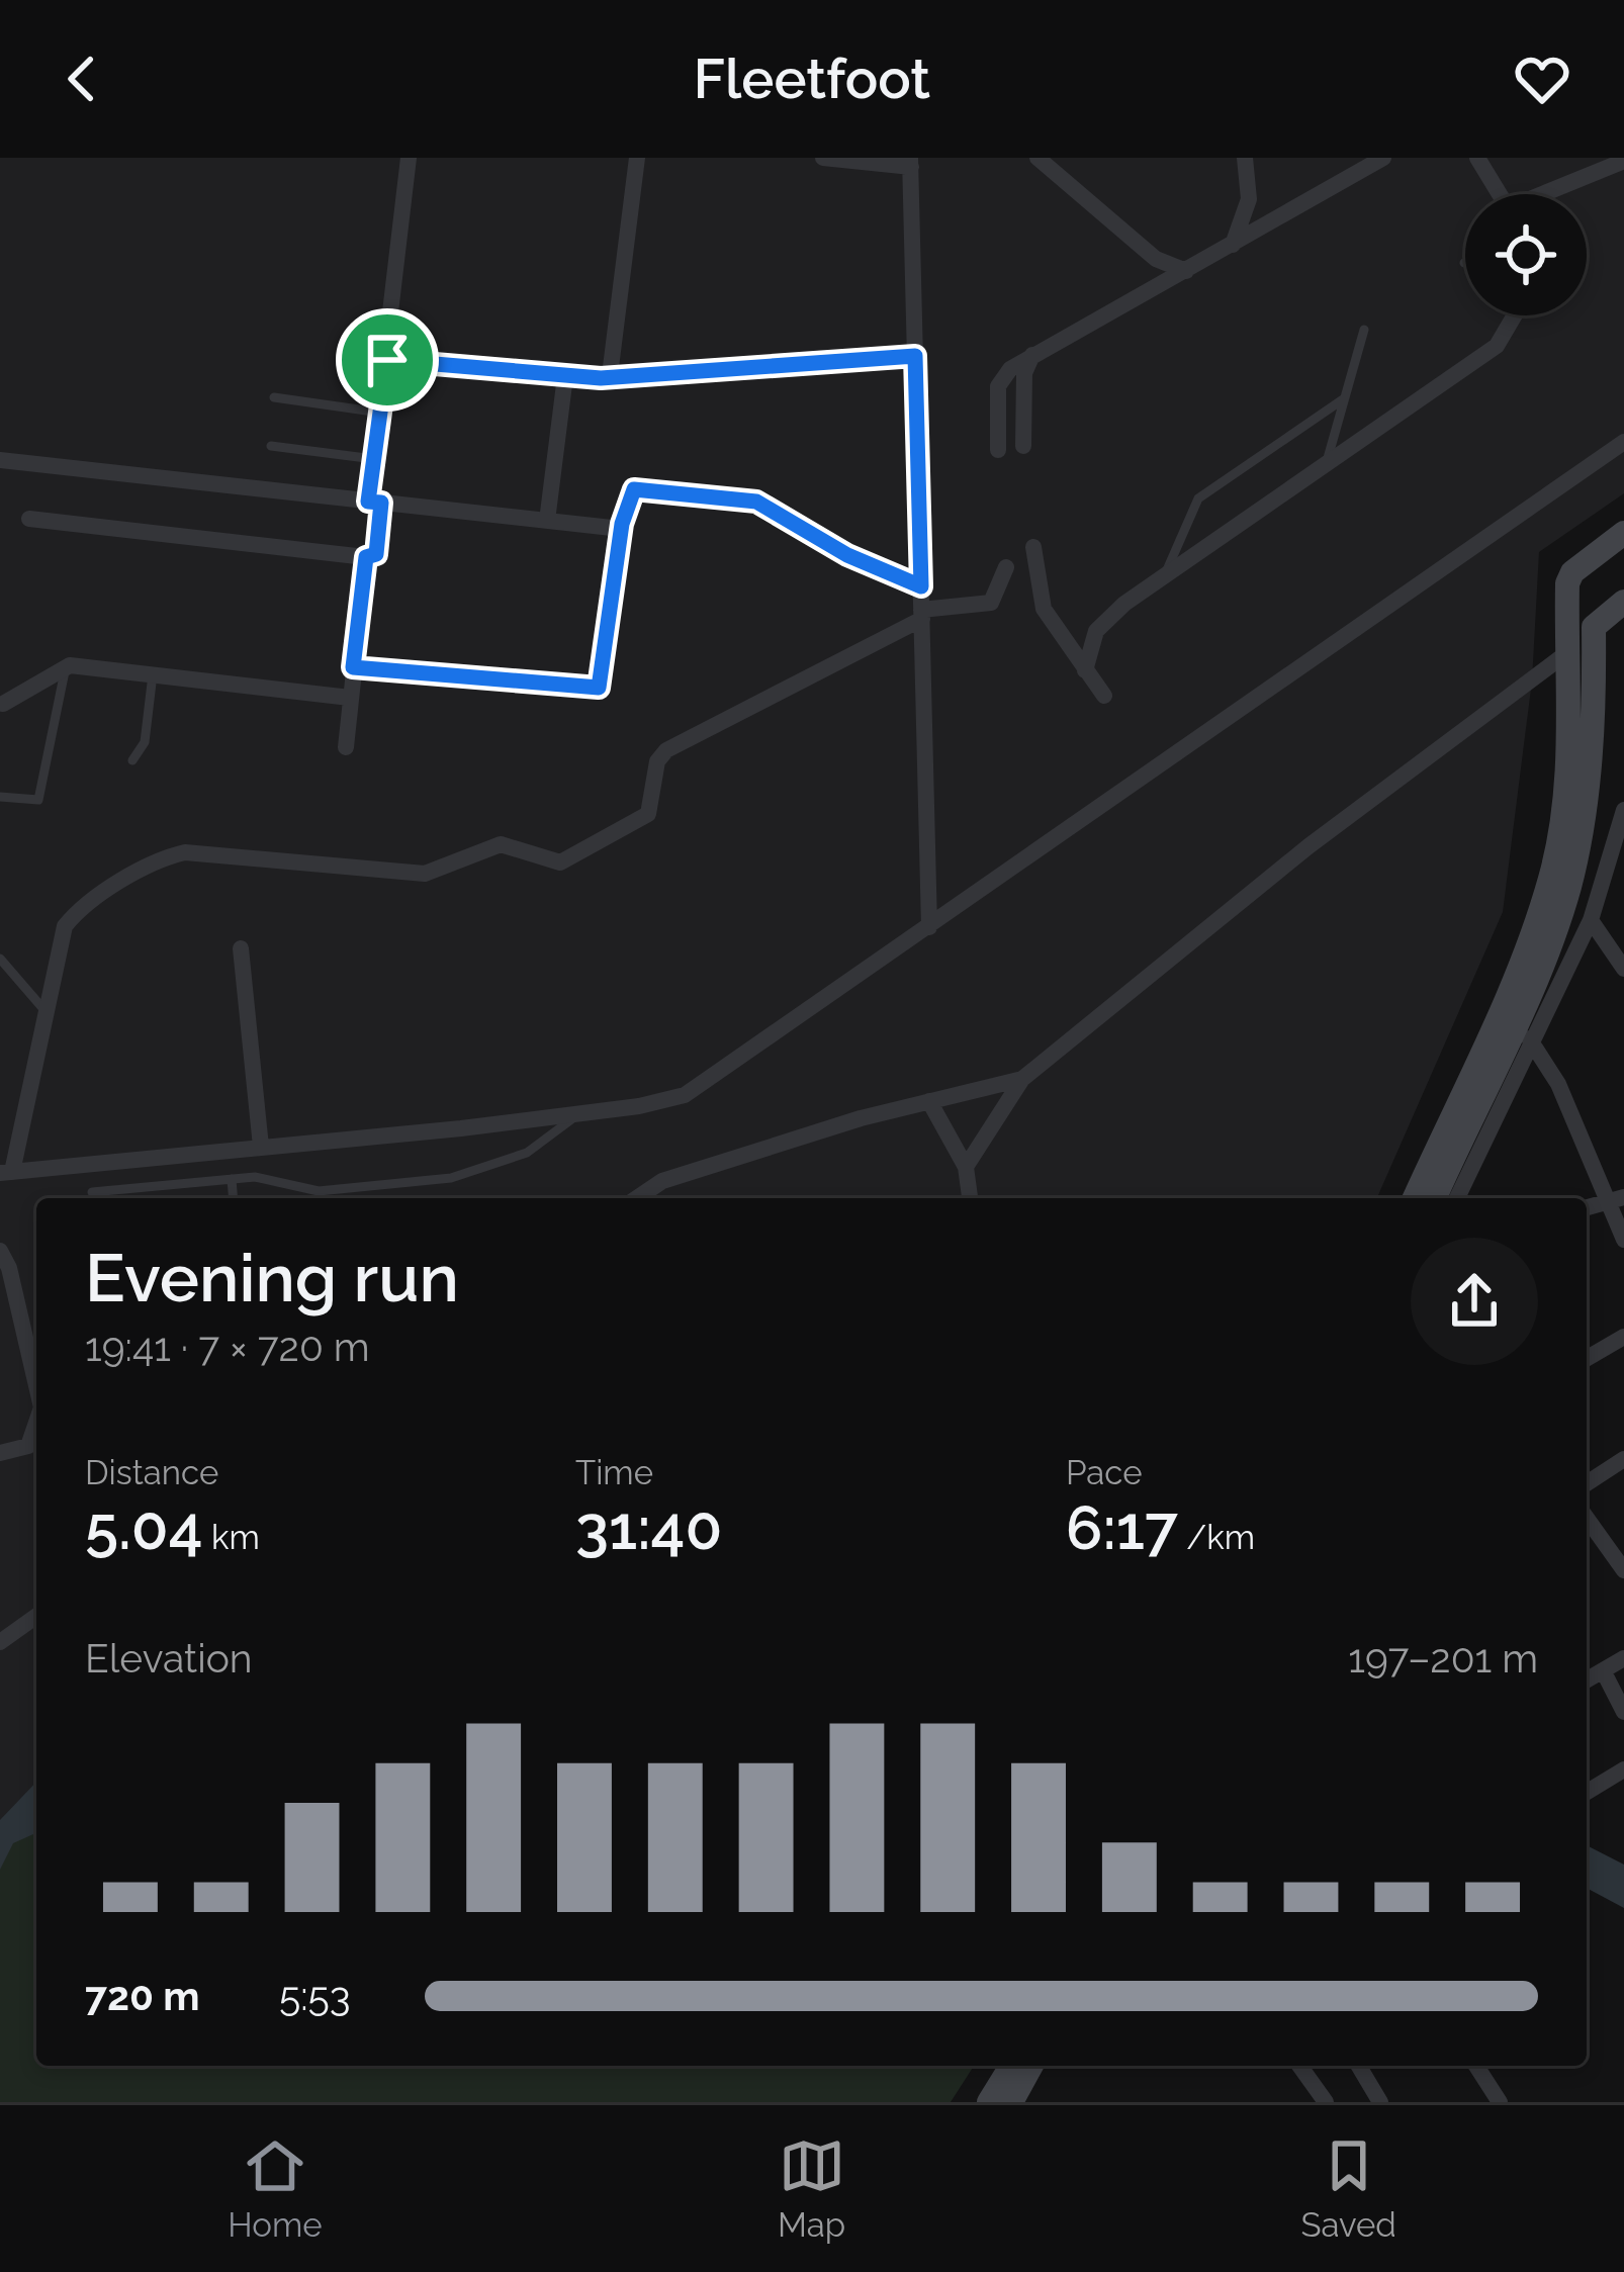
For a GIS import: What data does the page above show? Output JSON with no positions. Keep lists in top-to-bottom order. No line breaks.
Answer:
{"page":{"header":"Fleetfoot","heading":["Evening run","19:41 · 7 × 720 m"],"stats":[["Distance","5.04 km"],["Time","31:40"],["Pace","6:17 /km"]],"chart":["Elevation","197–201 m"],"list":[{"name":"720 m","note":"5:53"}],"tabs":["Home","Map","Saved"]}}
